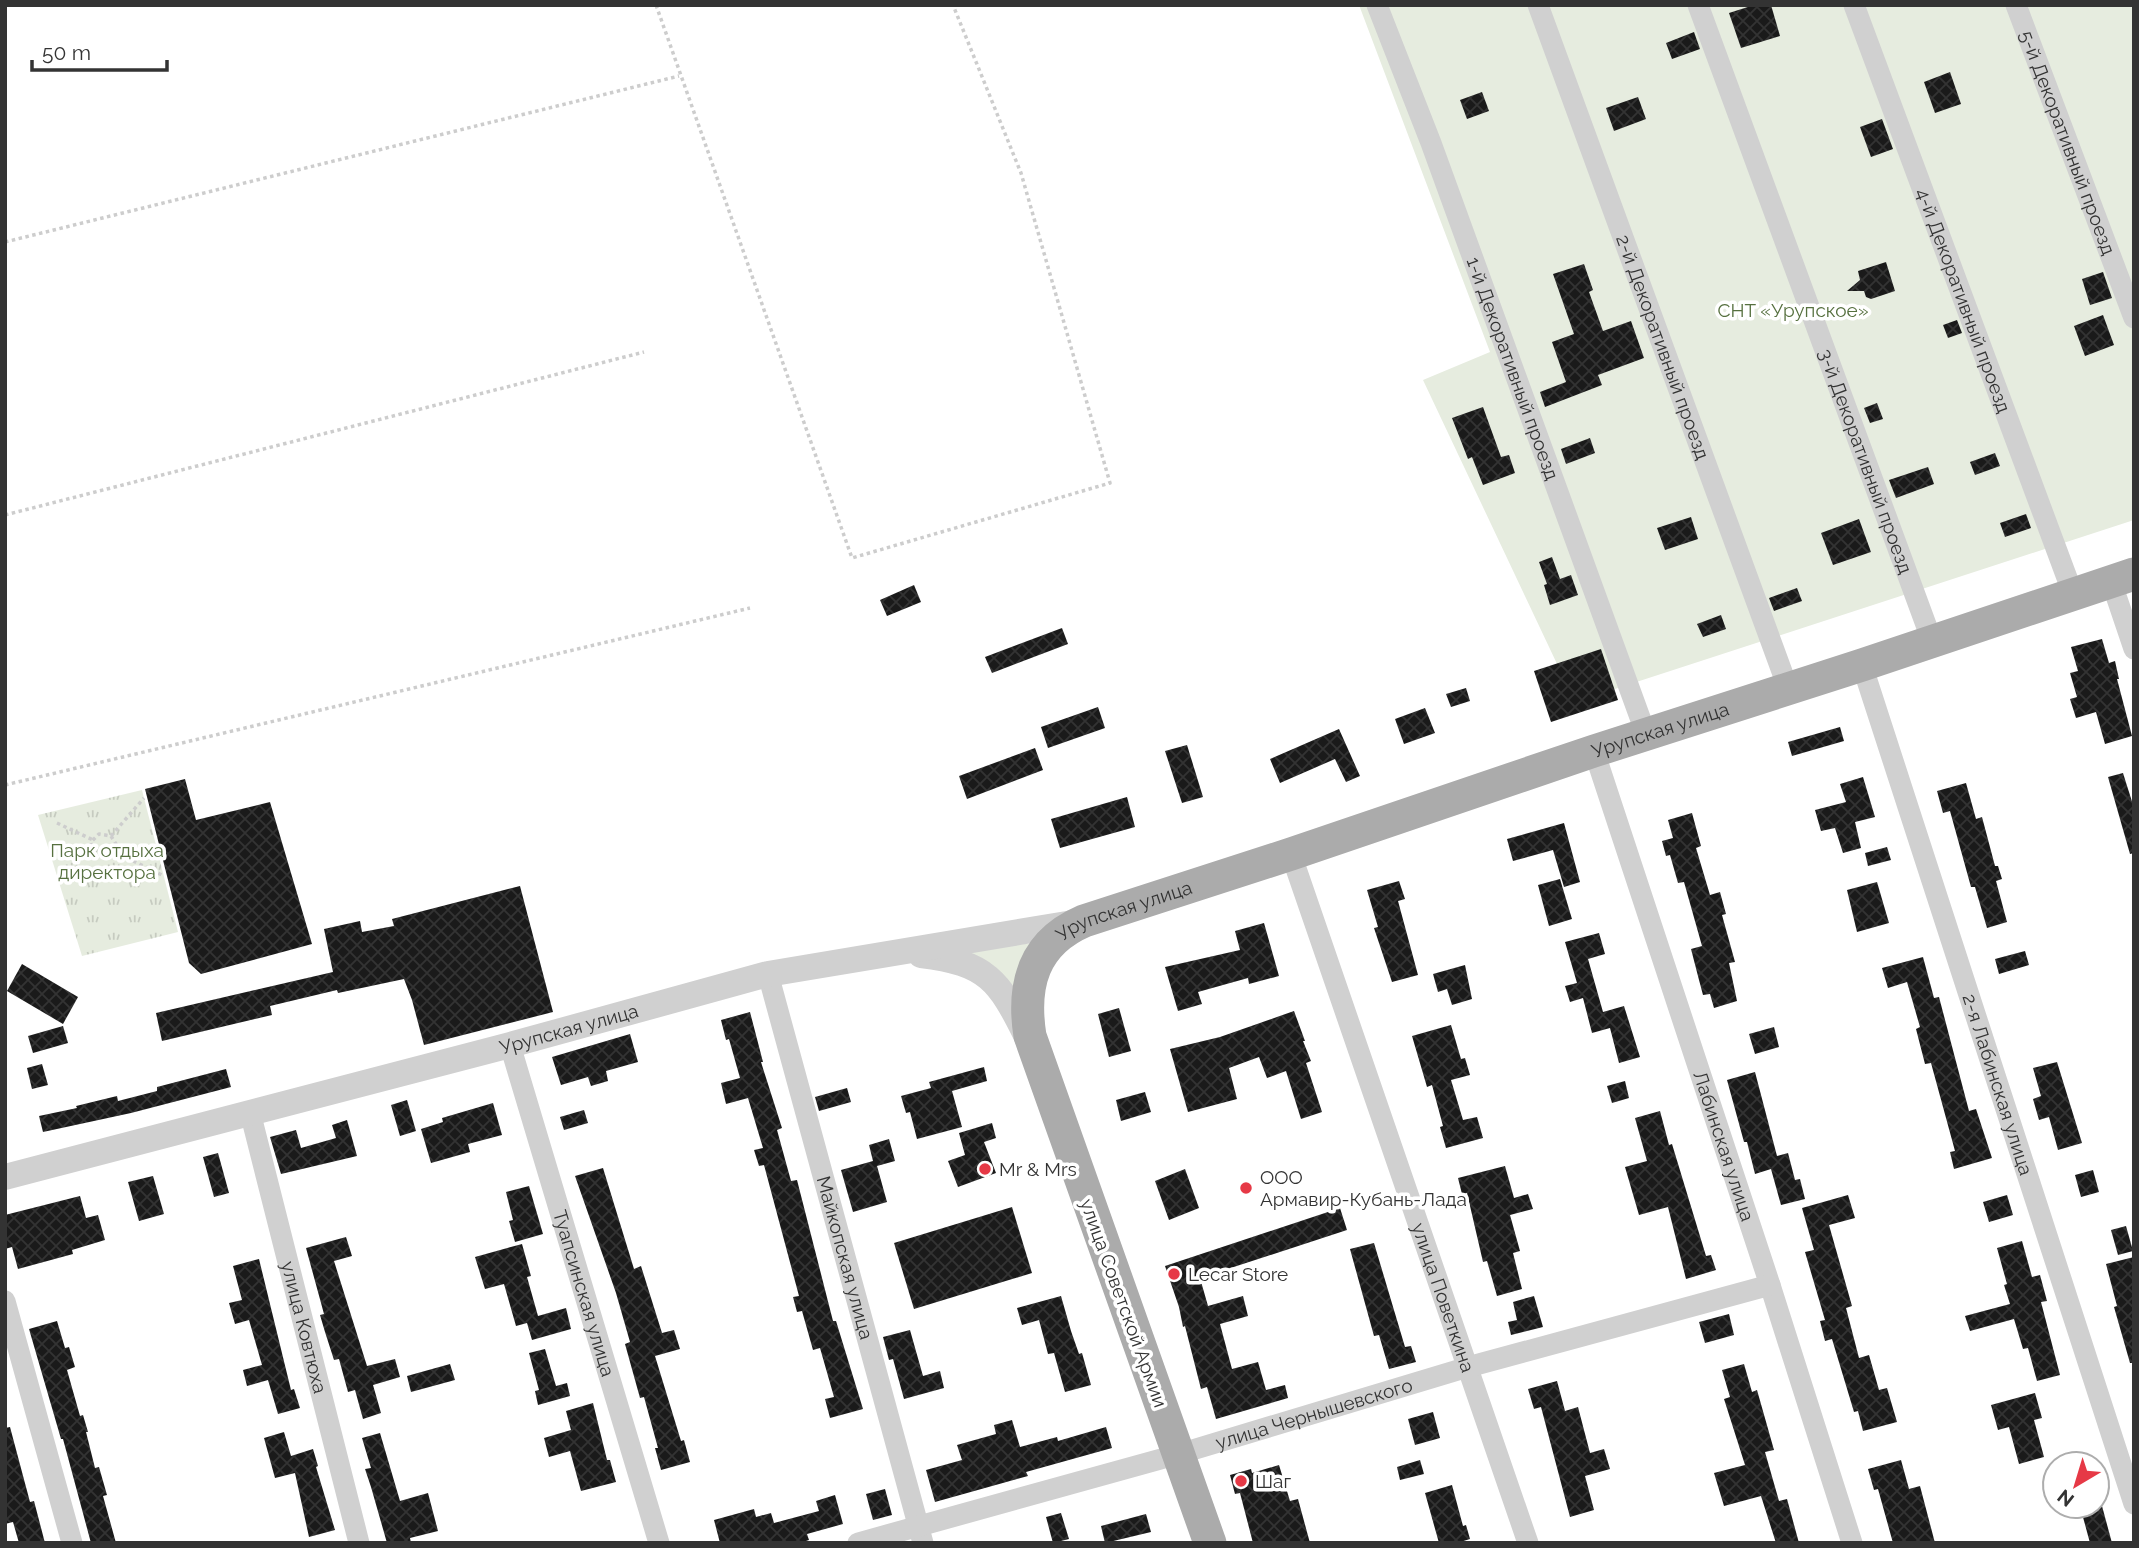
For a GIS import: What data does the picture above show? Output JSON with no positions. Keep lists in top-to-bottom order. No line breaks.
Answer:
{"streets":{"main road":["Урупская улица","улица Советской Армии"],"street":["5-й Декоративный проезд","4-й Декоративный проезд","2-й Декоративный проезд","1-й Декоративный проезд","3-й Декоративный проезд","2-я Лабинская улица","Лабинская улица","Майкопская улица","Туапсинская улица","улица Поветкина","улица Ковтюха","улица Чернышевского"]},"crossings":[["4-й Декоративный проезд","Урупская улица"],["2-й Декоративный проезд","Урупская улица"],["1-й Декоративный проезд","Урупская улица"],["3-й Декоративный проезд","Урупская улица"],["Урупская улица","2-я Лабинская улица"],["Урупская улица","Лабинская улица"],["Урупская улица","Майкопская улица"],["Урупская улица","Туапсинская улица"],["Урупская улица","улица Поветкина"],["Урупская улица","улица Советской Армии"],["Урупская улица","улица Ковтюха"],["Лабинская улица","улица Чернышевского"],["Майкопская улица","улица Чернышевского"],["улица Поветкина","улица Чернышевского"],["улица Советской Армии","улица Чернышевского"]],"parks":["СНТ «Урупское»","Парк отдыха директора"],"places":["Mr & Mrs","ООО Армавир-Кубань-Лада","Lecar Store","Шаг"],"scale_bar":"50 m","north":"bottom left"}
